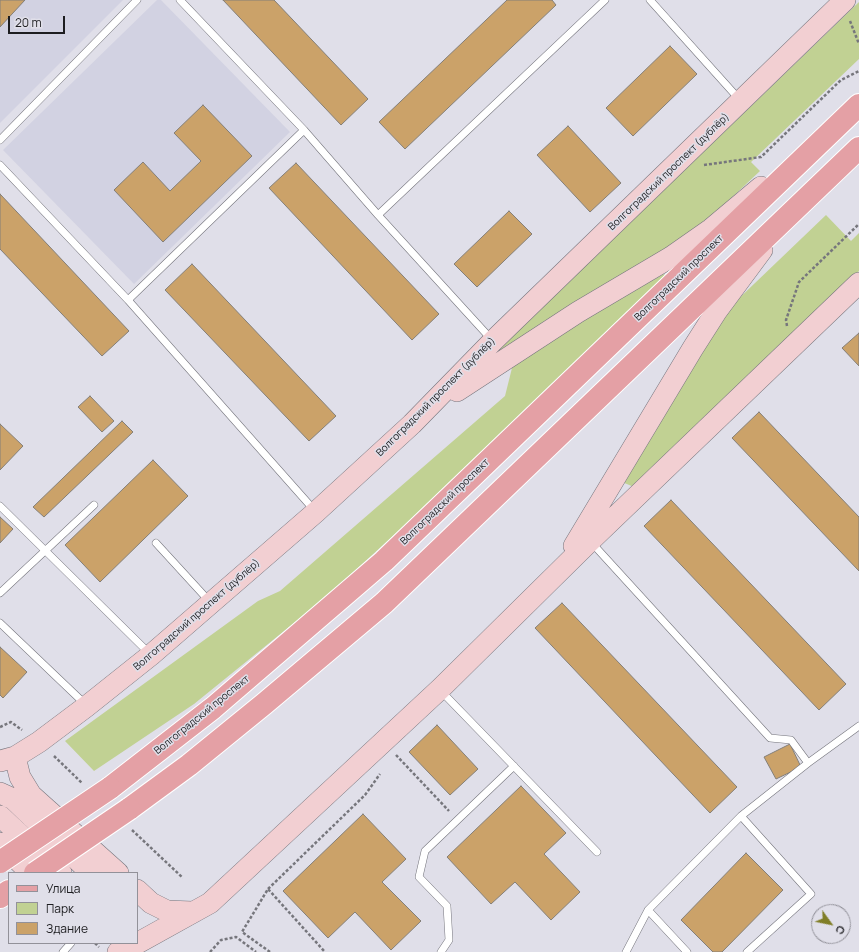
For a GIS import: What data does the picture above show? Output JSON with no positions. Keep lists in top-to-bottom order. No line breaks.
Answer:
{"streets":{"main road":["Волгоградский проспект (дублёр)","Волгоградский проспект"]},"legend":["Улица","Парк","Здание"],"scale_bar":"20 m","north":"bottom right"}
